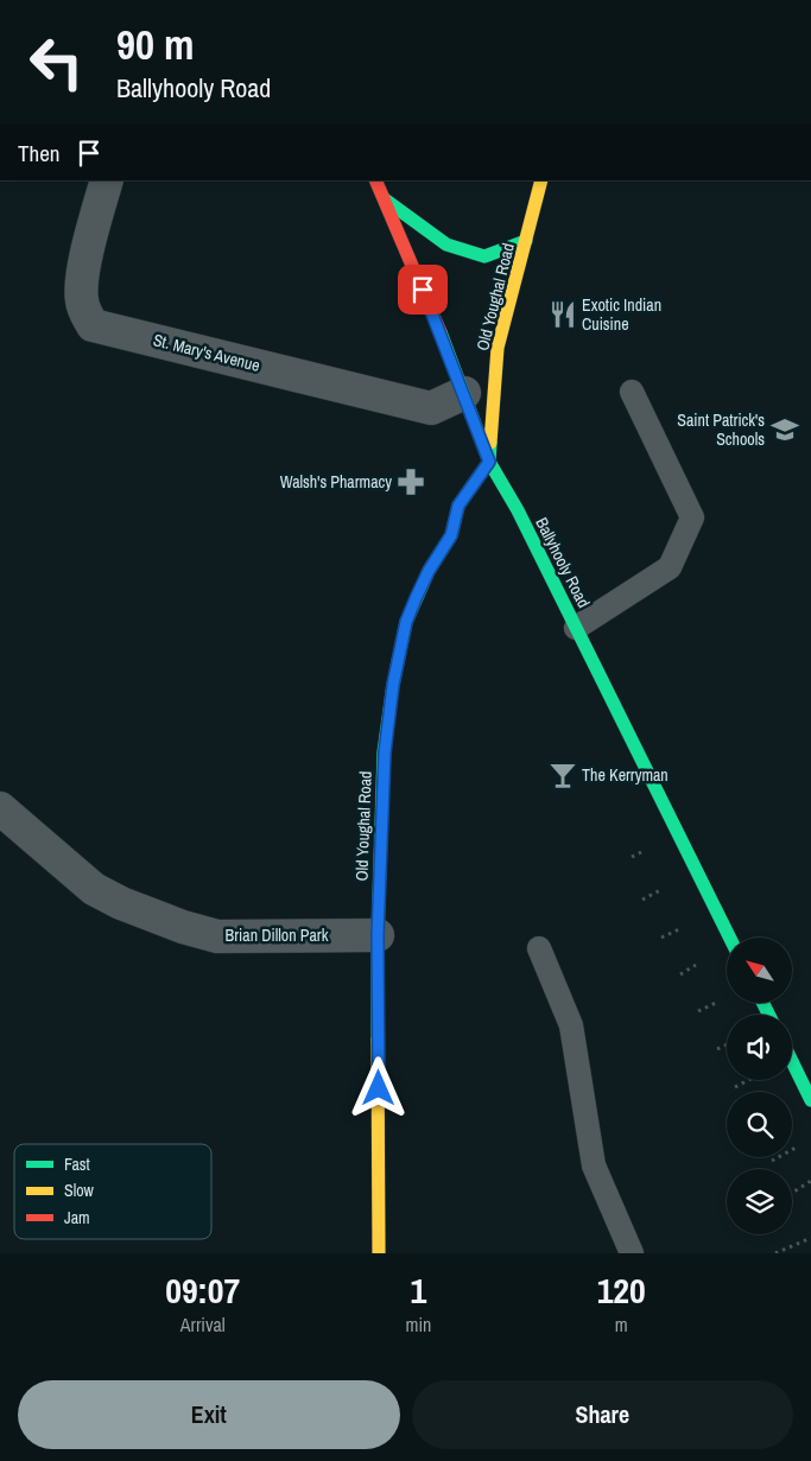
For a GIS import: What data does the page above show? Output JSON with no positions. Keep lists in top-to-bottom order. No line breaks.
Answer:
{"streets":{"street":["Old Youghal Road","St. Mary's Avenue","Ballyhooly Road","Brian Dillon Park"]},"crossings":[["Old Youghal Road","Ballyhooly Road"],["Old Youghal Road","Brian Dillon Park"],["St. Mary's Avenue","Ballyhooly Road"]],"places":{"restaurant":["Exotic Indian Cuisine"],"school or university":["Saint Patrick's Schools"],"pharmacy":["Walsh's Pharmacy"],"bar":["The Kerryman"]},"legend":["Fast","Slow","Jam"],"north":"top left","page":{"turn":["90 m","Ballyhooly Road"],"then":"Then","eta":["09:07","Arrival","1","min","120","m"],"buttons":["Exit","Share"]}}
